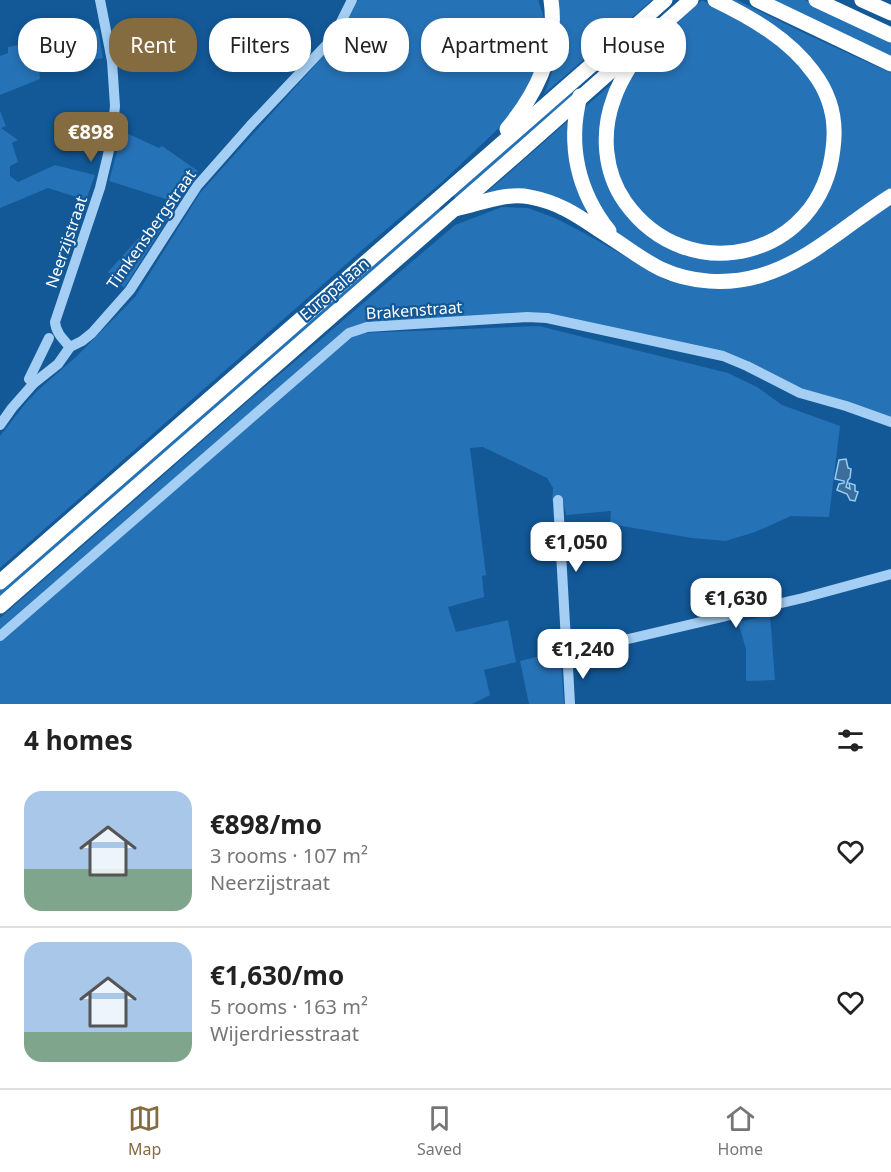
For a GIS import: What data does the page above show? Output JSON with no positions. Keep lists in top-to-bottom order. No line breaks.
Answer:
{"streets":{"highway":["Europalaan"],"street":["Timkensbergstraat","Neerzijstraat","Brakenstraat"]},"crossings":[["Timkensbergstraat","Neerzijstraat"]],"page":{"chip":["Buy","Rent","Filters","New","Apartment","House"],"price":["€898","€1,050","€1,630","€1,240"],"heading":"4 homes","list":[{"name":"€898/mo","note":"3 rooms · 107 m² · Neerzijstraat"},{"name":"€1,630/mo","note":"5 rooms · 163 m² · Wijerdriesstraat"}],"tabs":["Map","Saved","Home"]}}
